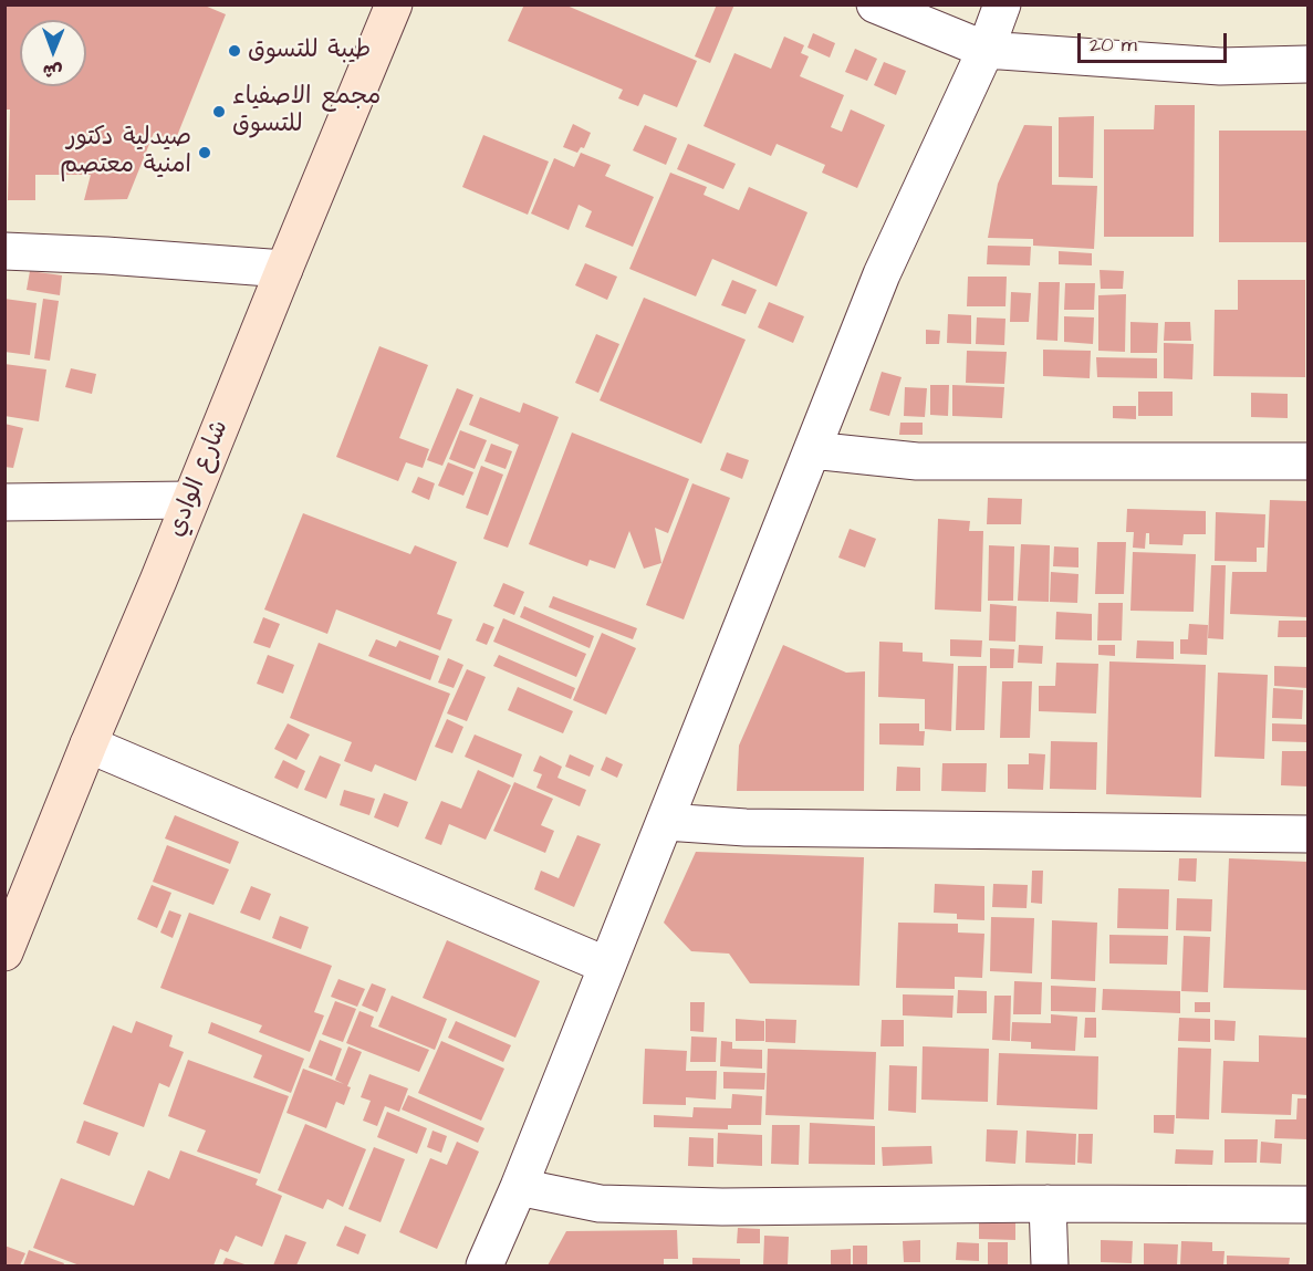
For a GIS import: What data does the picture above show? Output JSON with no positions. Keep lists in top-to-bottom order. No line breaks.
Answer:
{"streets":{"main road":["شارع الوادي"]},"places":["طيبة للتسوق","مجمع الاصفياء للتسوق","صيدلية دكتور امنية معتصم"],"scale_bar":"20 m","north":"bottom"}
